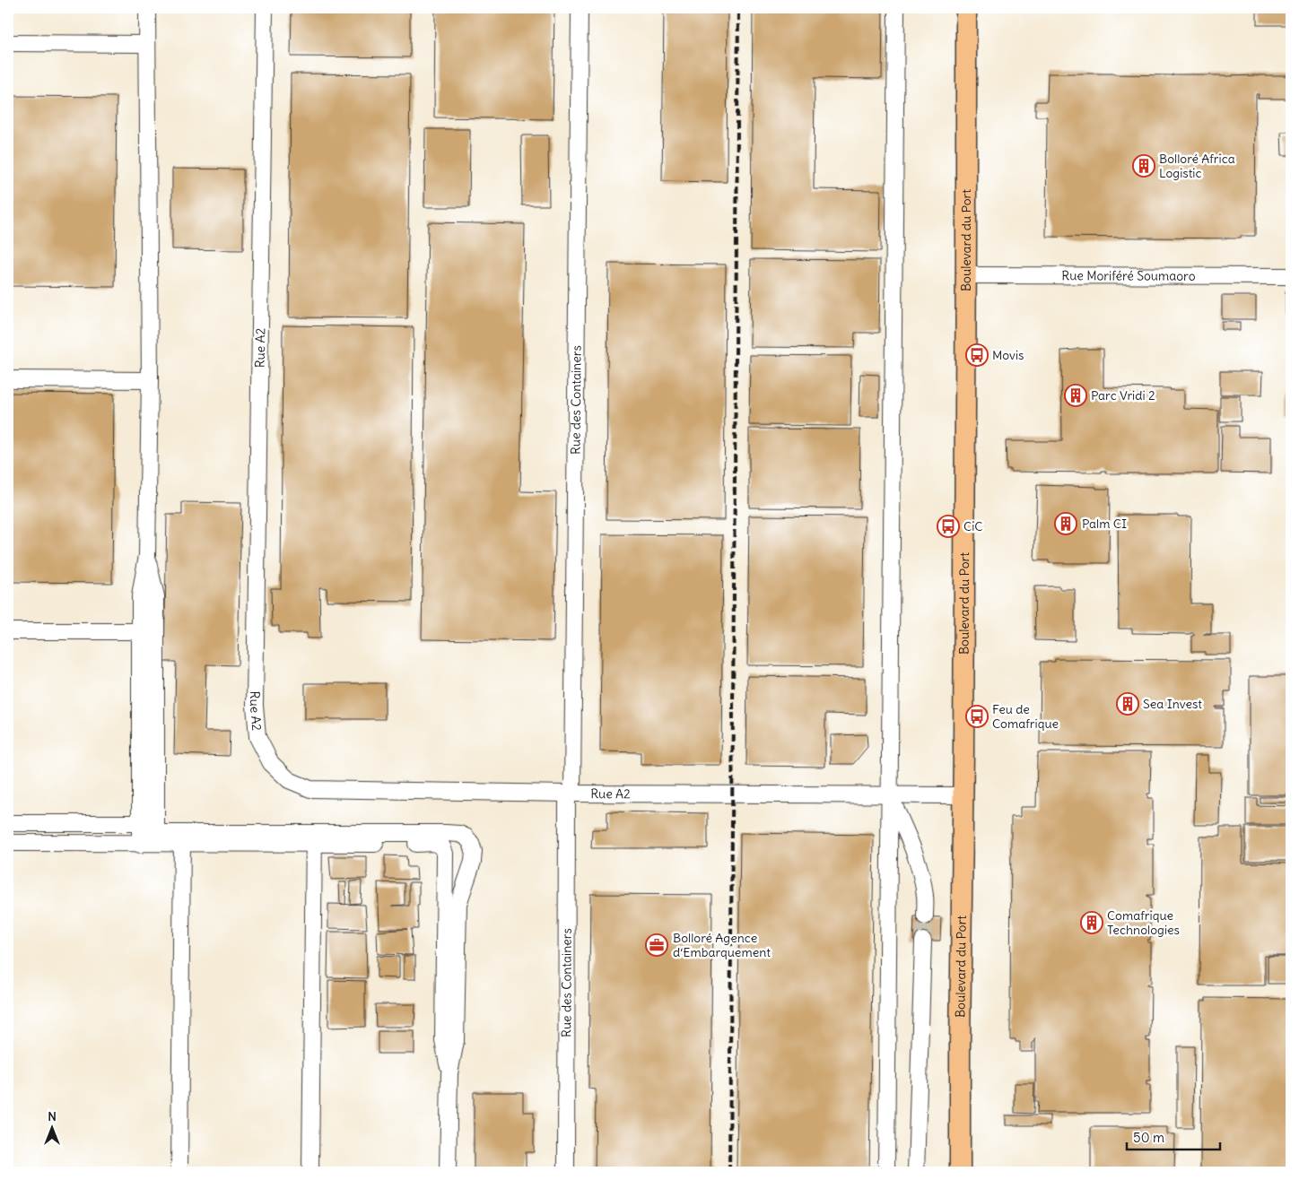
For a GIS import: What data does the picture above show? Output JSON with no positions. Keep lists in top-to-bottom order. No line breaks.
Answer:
{"streets":{"main road":["Boulevard du Port"],"street":["Rue Moriféré Soumaoro","Rue A2","Rue des Containers"]},"crossings":[["Boulevard du Port","Rue Moriféré Soumaoro"],["Boulevard du Port","Rue A2"],["Rue A2","Rue des Containers"]],"places":{"building":["Bolloré Africa Logistic","Parc Vridi 2","Palm CI","Sea Invest","Comafrique Technologies"],"bus stop":["Movis","CiC","Feu de Comafrique"],"office":["Bolloré Agence d‘Embarquement"]},"scale_bar":"50 m","north":"top"}
